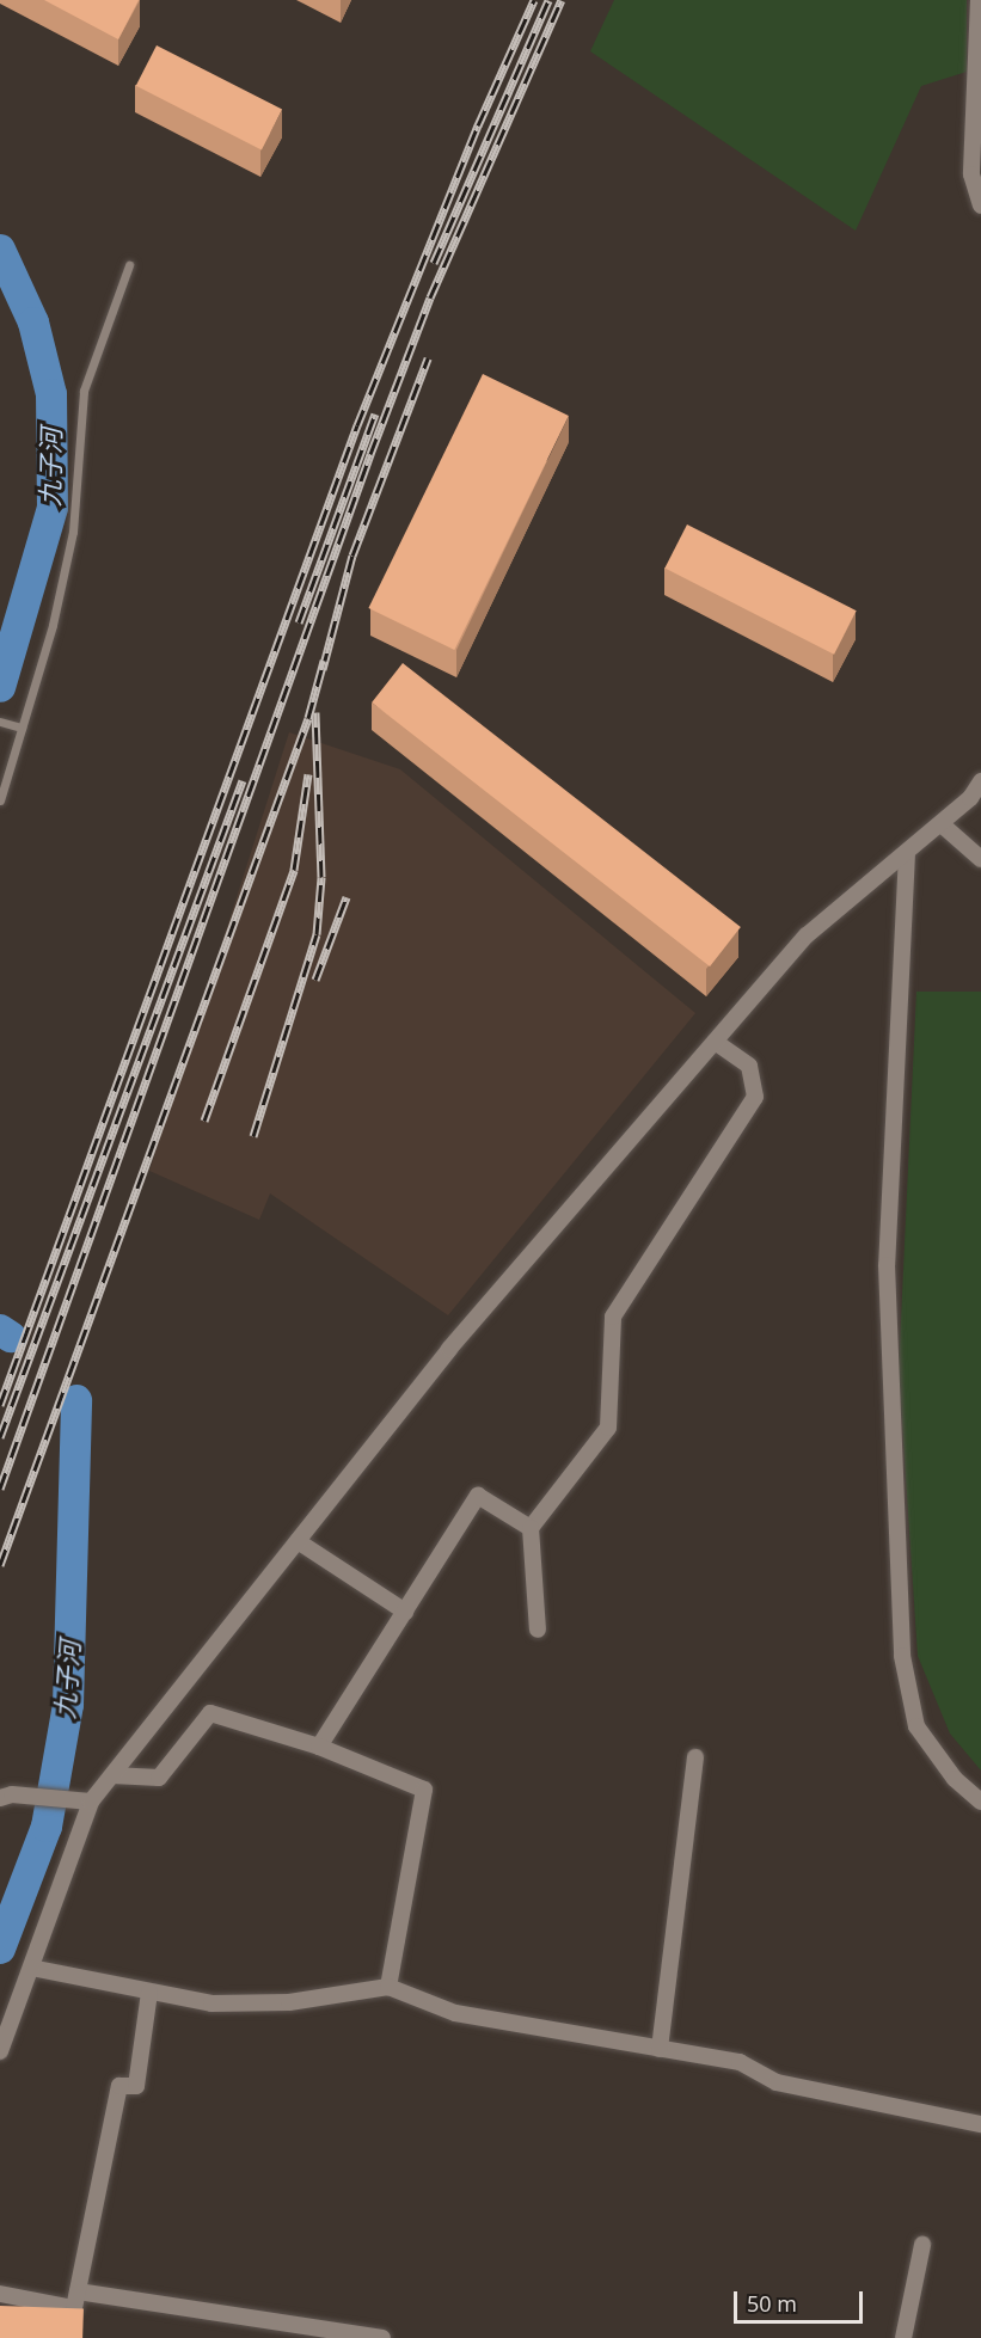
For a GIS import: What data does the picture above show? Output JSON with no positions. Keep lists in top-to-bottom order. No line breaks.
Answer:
{"water":["九子河"],"scale_bar":"50 m"}
